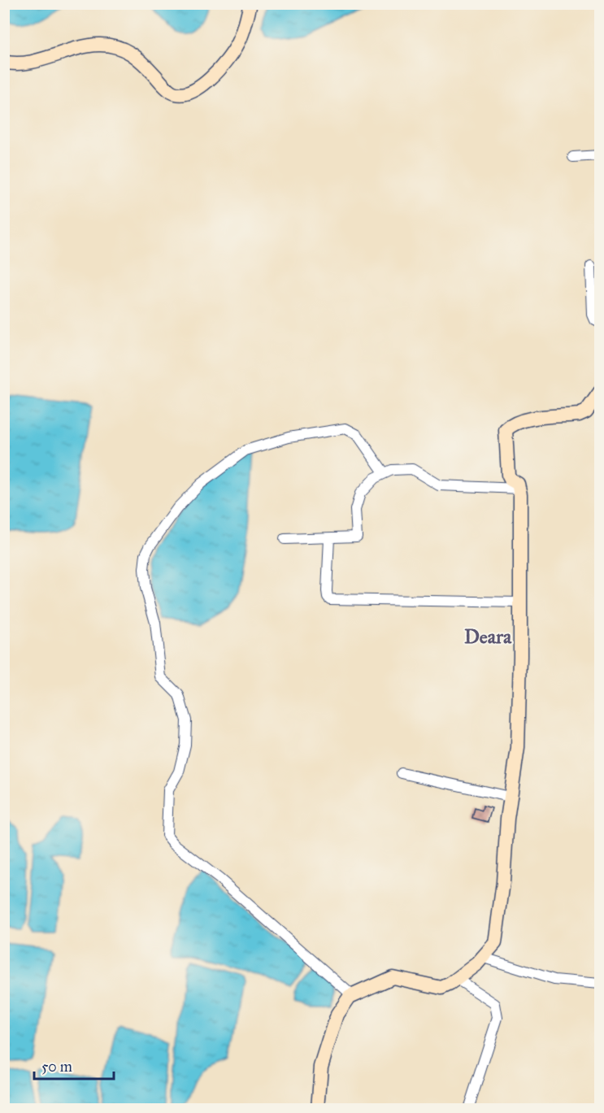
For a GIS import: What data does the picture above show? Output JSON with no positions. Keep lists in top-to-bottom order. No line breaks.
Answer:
{"districts":["Deara"],"scale_bar":"50 m"}
